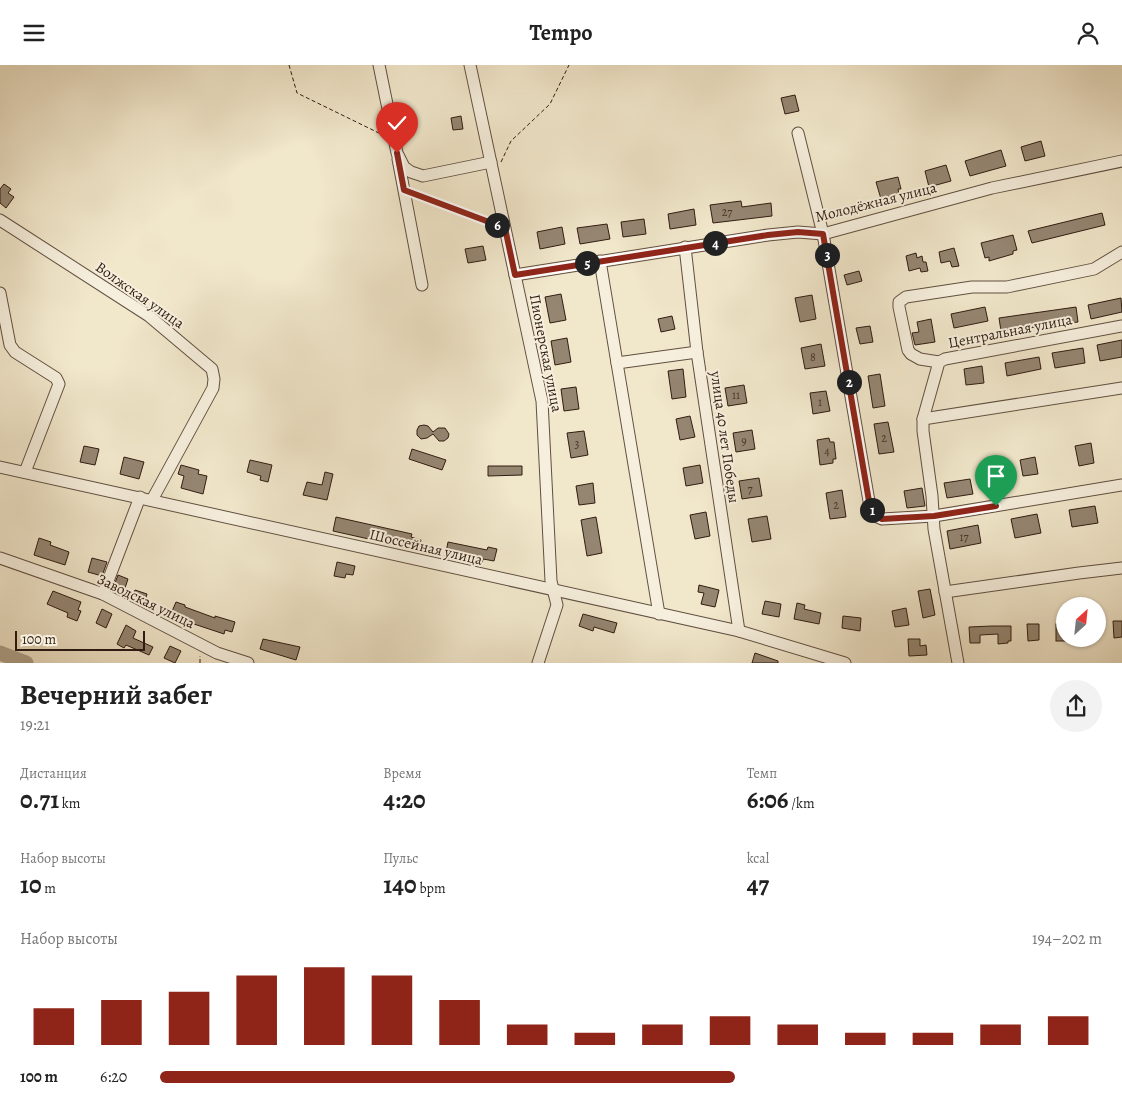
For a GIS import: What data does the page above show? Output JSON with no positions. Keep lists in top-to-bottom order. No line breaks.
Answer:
{"streets":{"street":["Молодёжная улица","Волжская улица","Центральная улица","Пионерская улица","улица 40 лет Победы","Шоссейная улица","Заводская улица"]},"crossings":[["Молодёжная улица","Пионерская улица"],["Молодёжная улица","улица 40 лет Победы"],["Волжская улица","Шоссейная улица"],["Пионерская улица","Шоссейная улица"],["улица 40 лет Победы","Шоссейная улица"]],"house_numbers":["27","8","11","1","2","9","3","4","7","2","17"],"scale_bar":"100 m","north":"top right","page":{"header":"Tempo","pins":["6","4","3","5","2","1"],"scale":"100 m","heading":["Вечерний забег","19:21"],"stats":[["Дистанция","0.71 km"],["Время","4:20"],["Темп","6:06 /km"],["Набор высоты","10 m"],["Пульс","140 bpm"],["kcal","47"]],"chart":["Набор высоты","194–202 m"],"list":[{"name":"100 m","note":"6:20"}]}}
